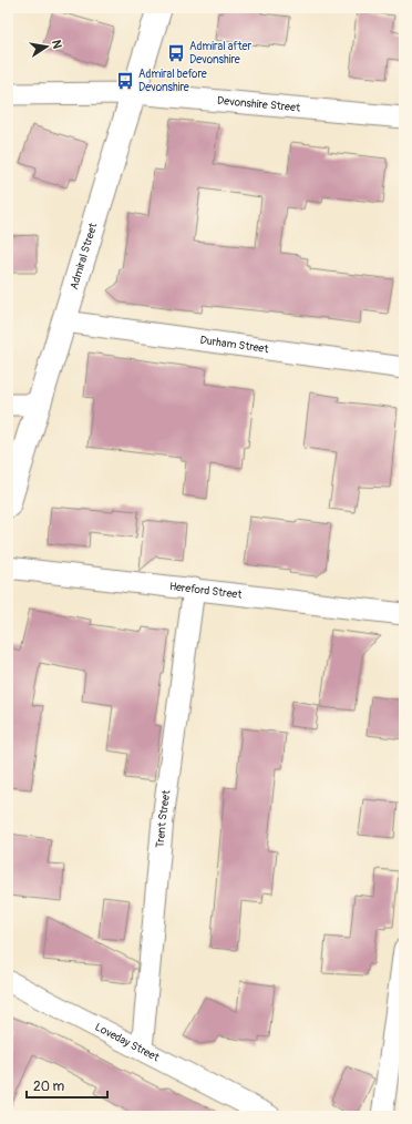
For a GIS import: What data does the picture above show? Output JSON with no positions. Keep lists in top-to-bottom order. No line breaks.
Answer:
{"streets":{"main road":["Admiral Street"],"street":["Devonshire Street","Durham Street","Hereford Street","Trent Street","Loveday Street"]},"crossings":[["Devonshire Street","Admiral Street"],["Admiral Street","Durham Street"],["Hereford Street","Trent Street"],["Trent Street","Loveday Street"]],"places":{"bus stop":["Admiral after Devonshire","Admiral before Devonshire"]},"scale_bar":"20 m","north":"right"}
